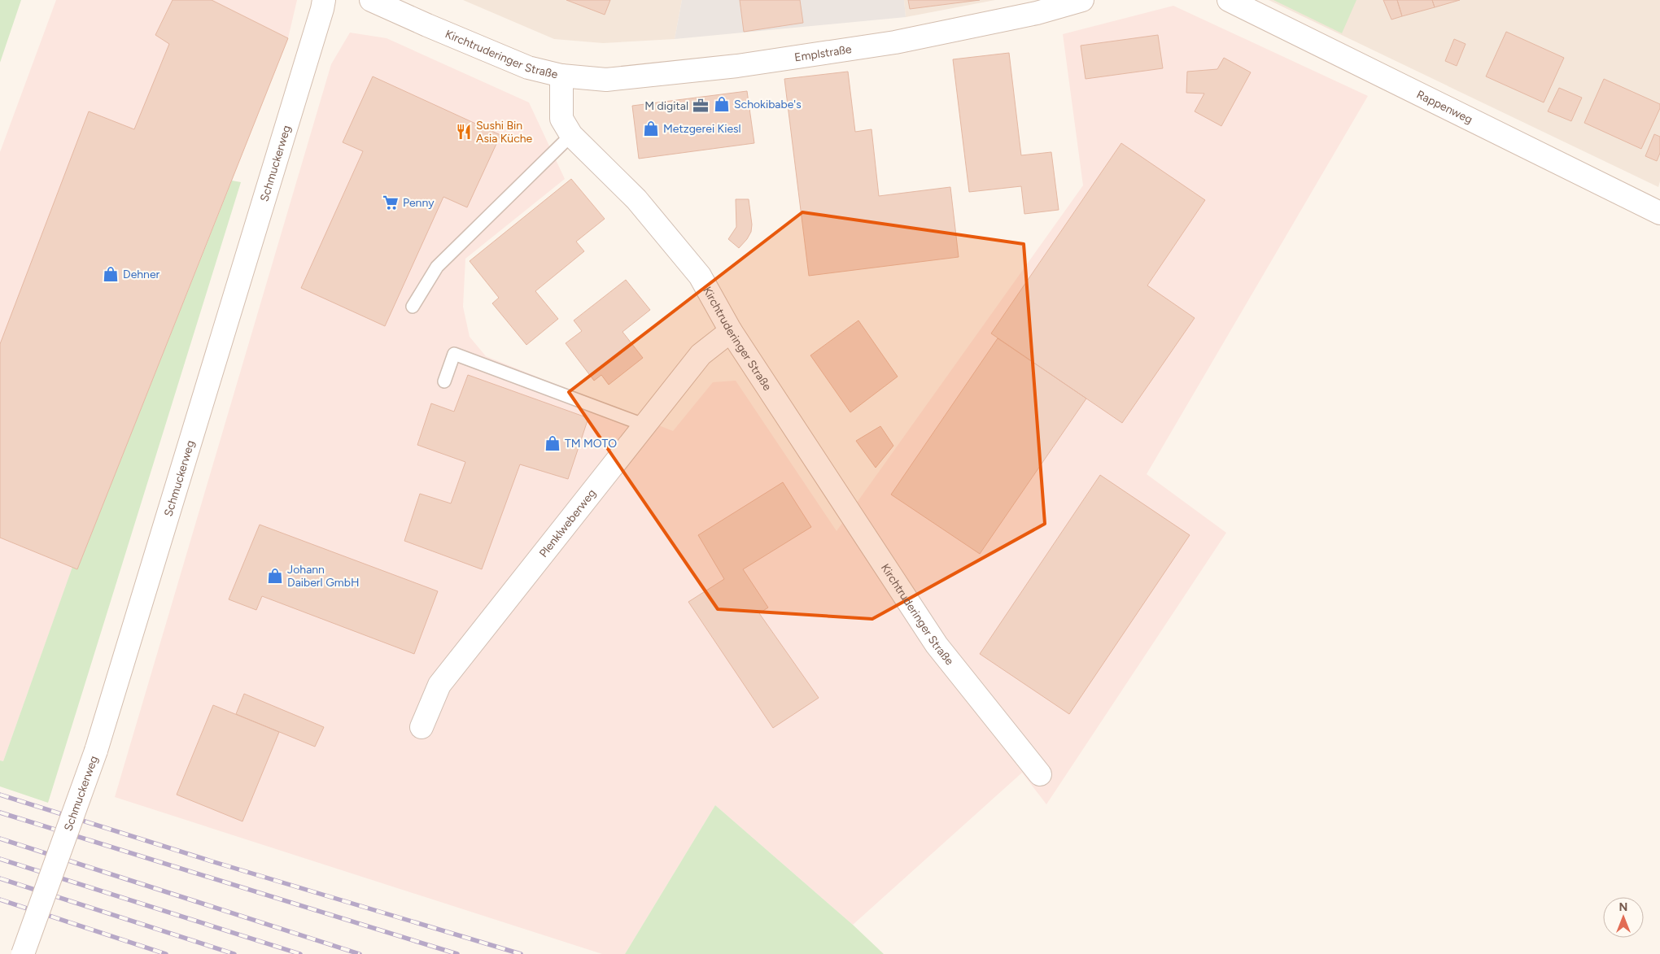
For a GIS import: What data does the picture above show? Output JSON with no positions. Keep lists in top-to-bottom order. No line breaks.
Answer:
{"streets":{"street":["Emplstraße","Kirchtruderinger Straße","Rappenweg","Schmuckerweg","Plenklweberweg"]},"crossings":[["Emplstraße","Kirchtruderinger Straße"],["Kirchtruderinger Straße","Plenklweberweg"]],"places":{"shop":["Schokibabe's","Metzgerei Kiesl","Dehner","TM MOTO","Johann Daiberl GmbH"],"office":["M digital"],"restaurant":["Sushi Bin Asia Küche"],"supermarket":["Penny"]},"north":"top"}
